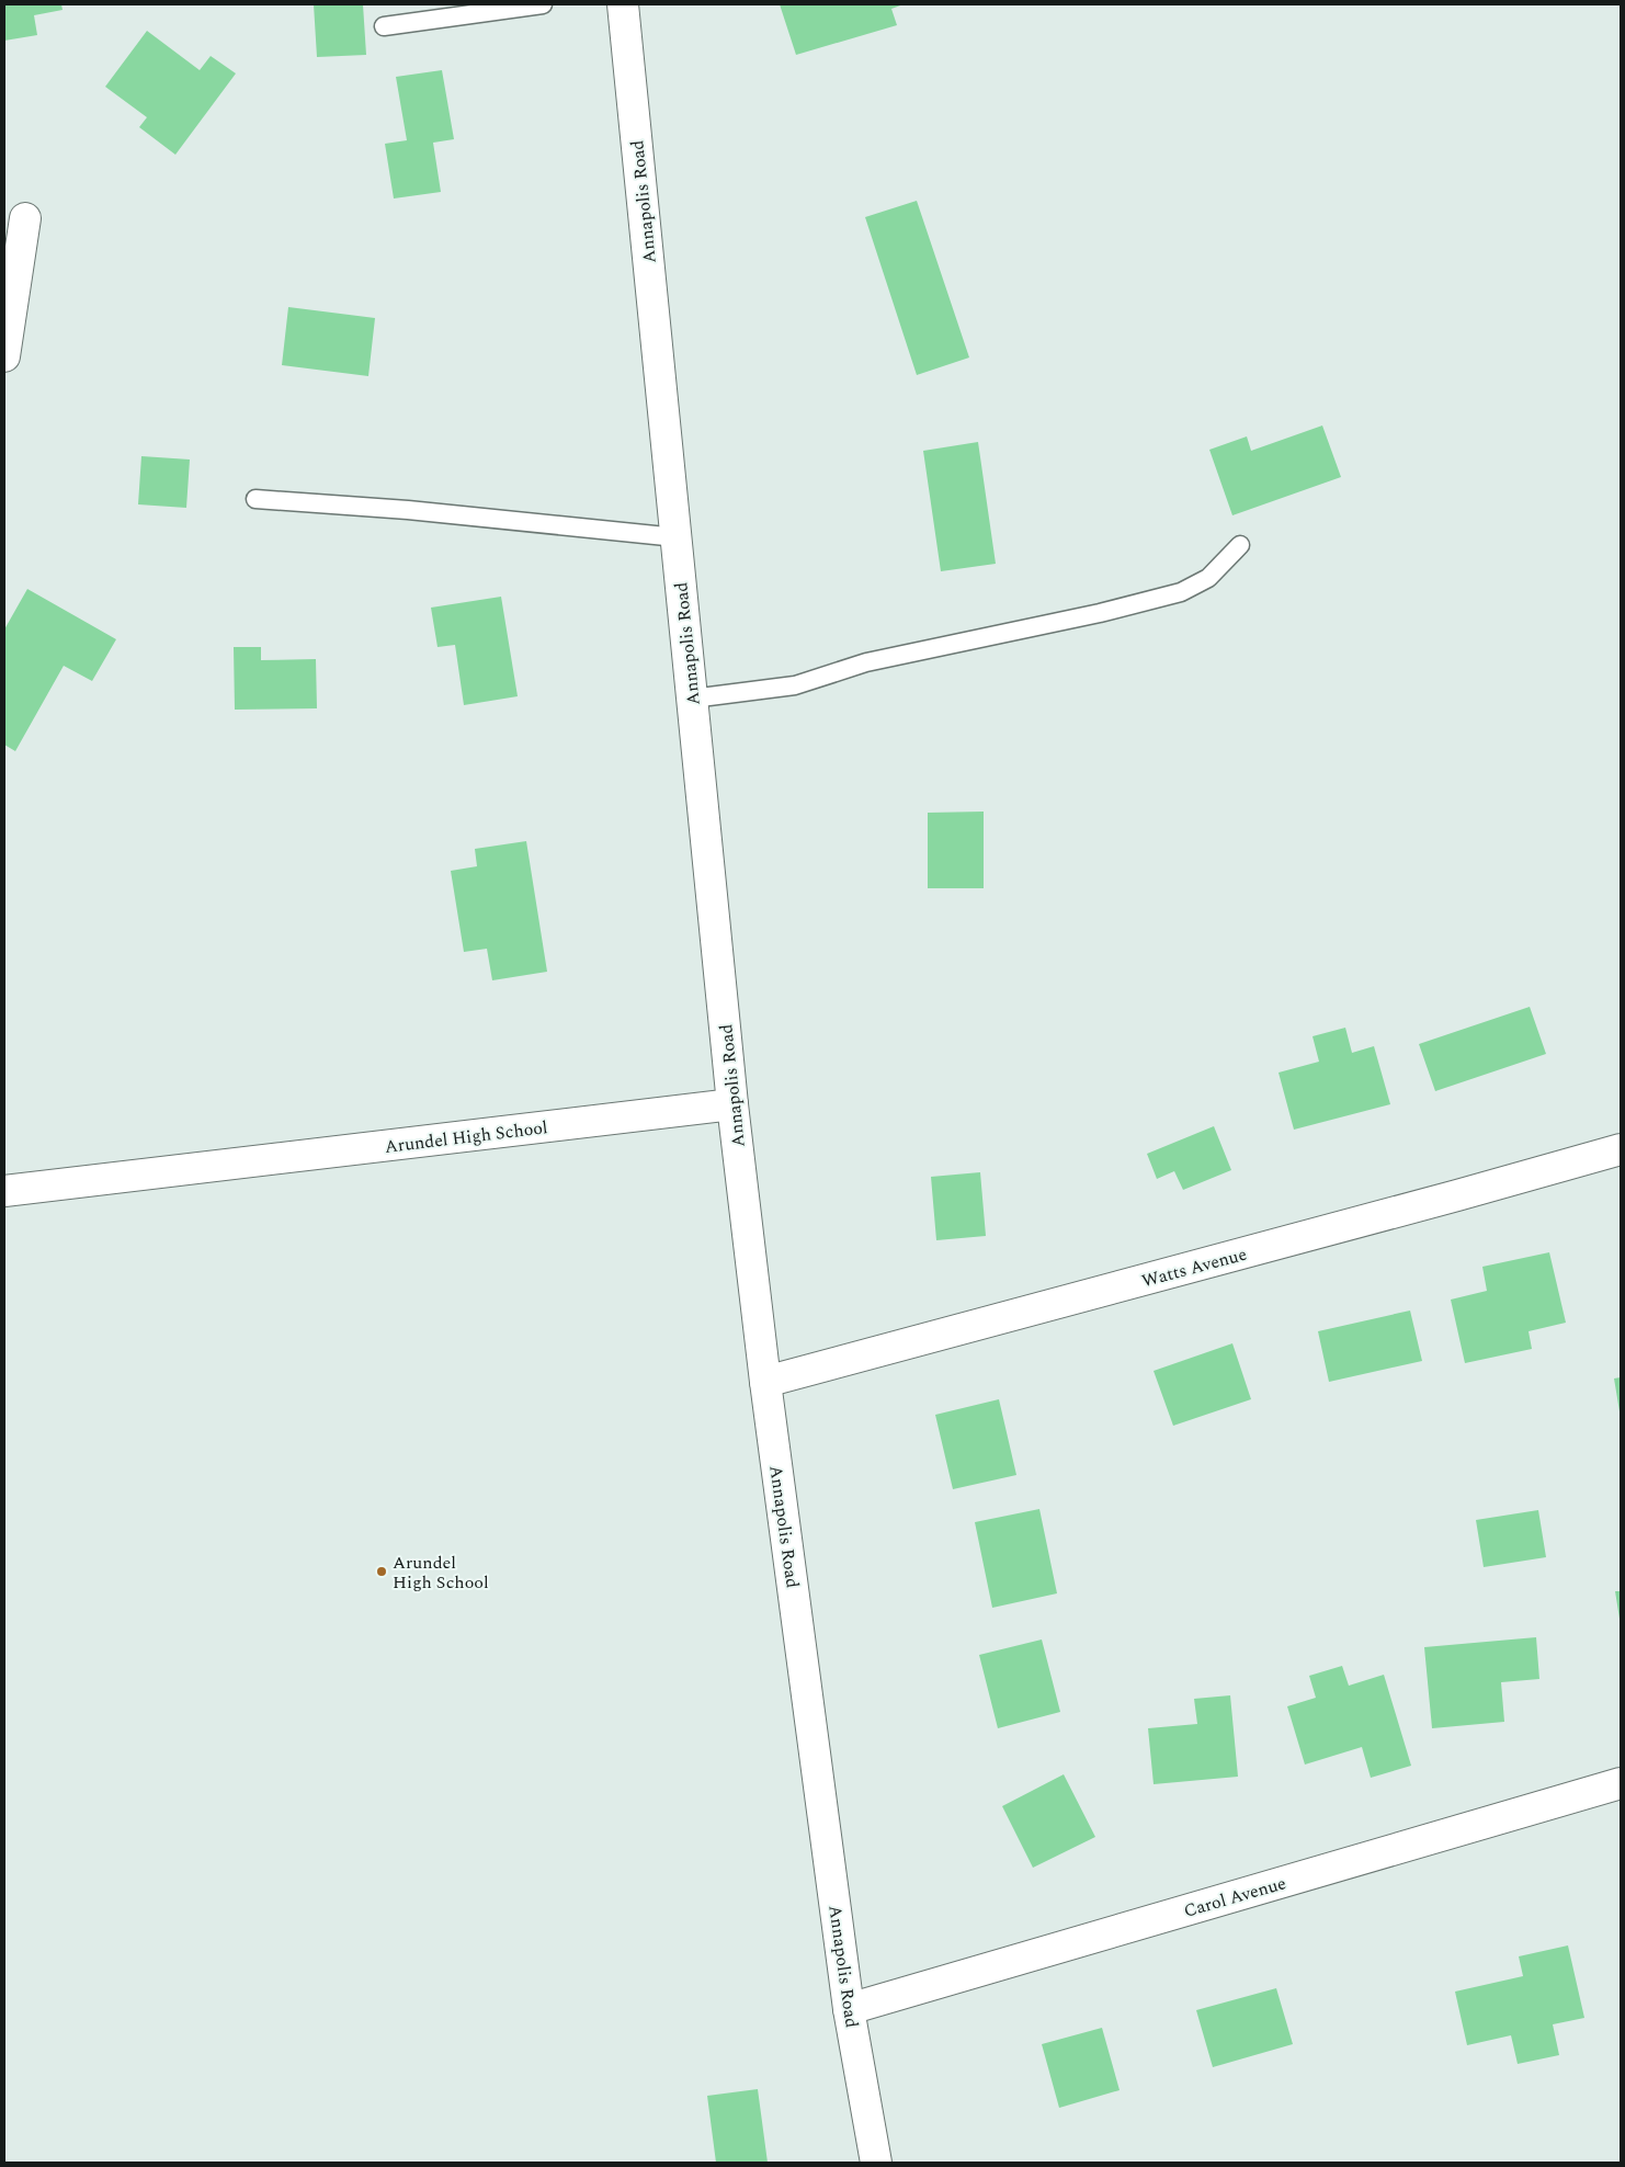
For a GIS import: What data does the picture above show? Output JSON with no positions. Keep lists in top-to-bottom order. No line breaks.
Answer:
{"streets":{"street":["Annapolis Road","Arundel High School","Watts Avenue","Carol Avenue"]},"crossings":[["Annapolis Road","Arundel High School"],["Annapolis Road","Watts Avenue"],["Annapolis Road","Carol Avenue"]],"places":["Arundel High School"]}
